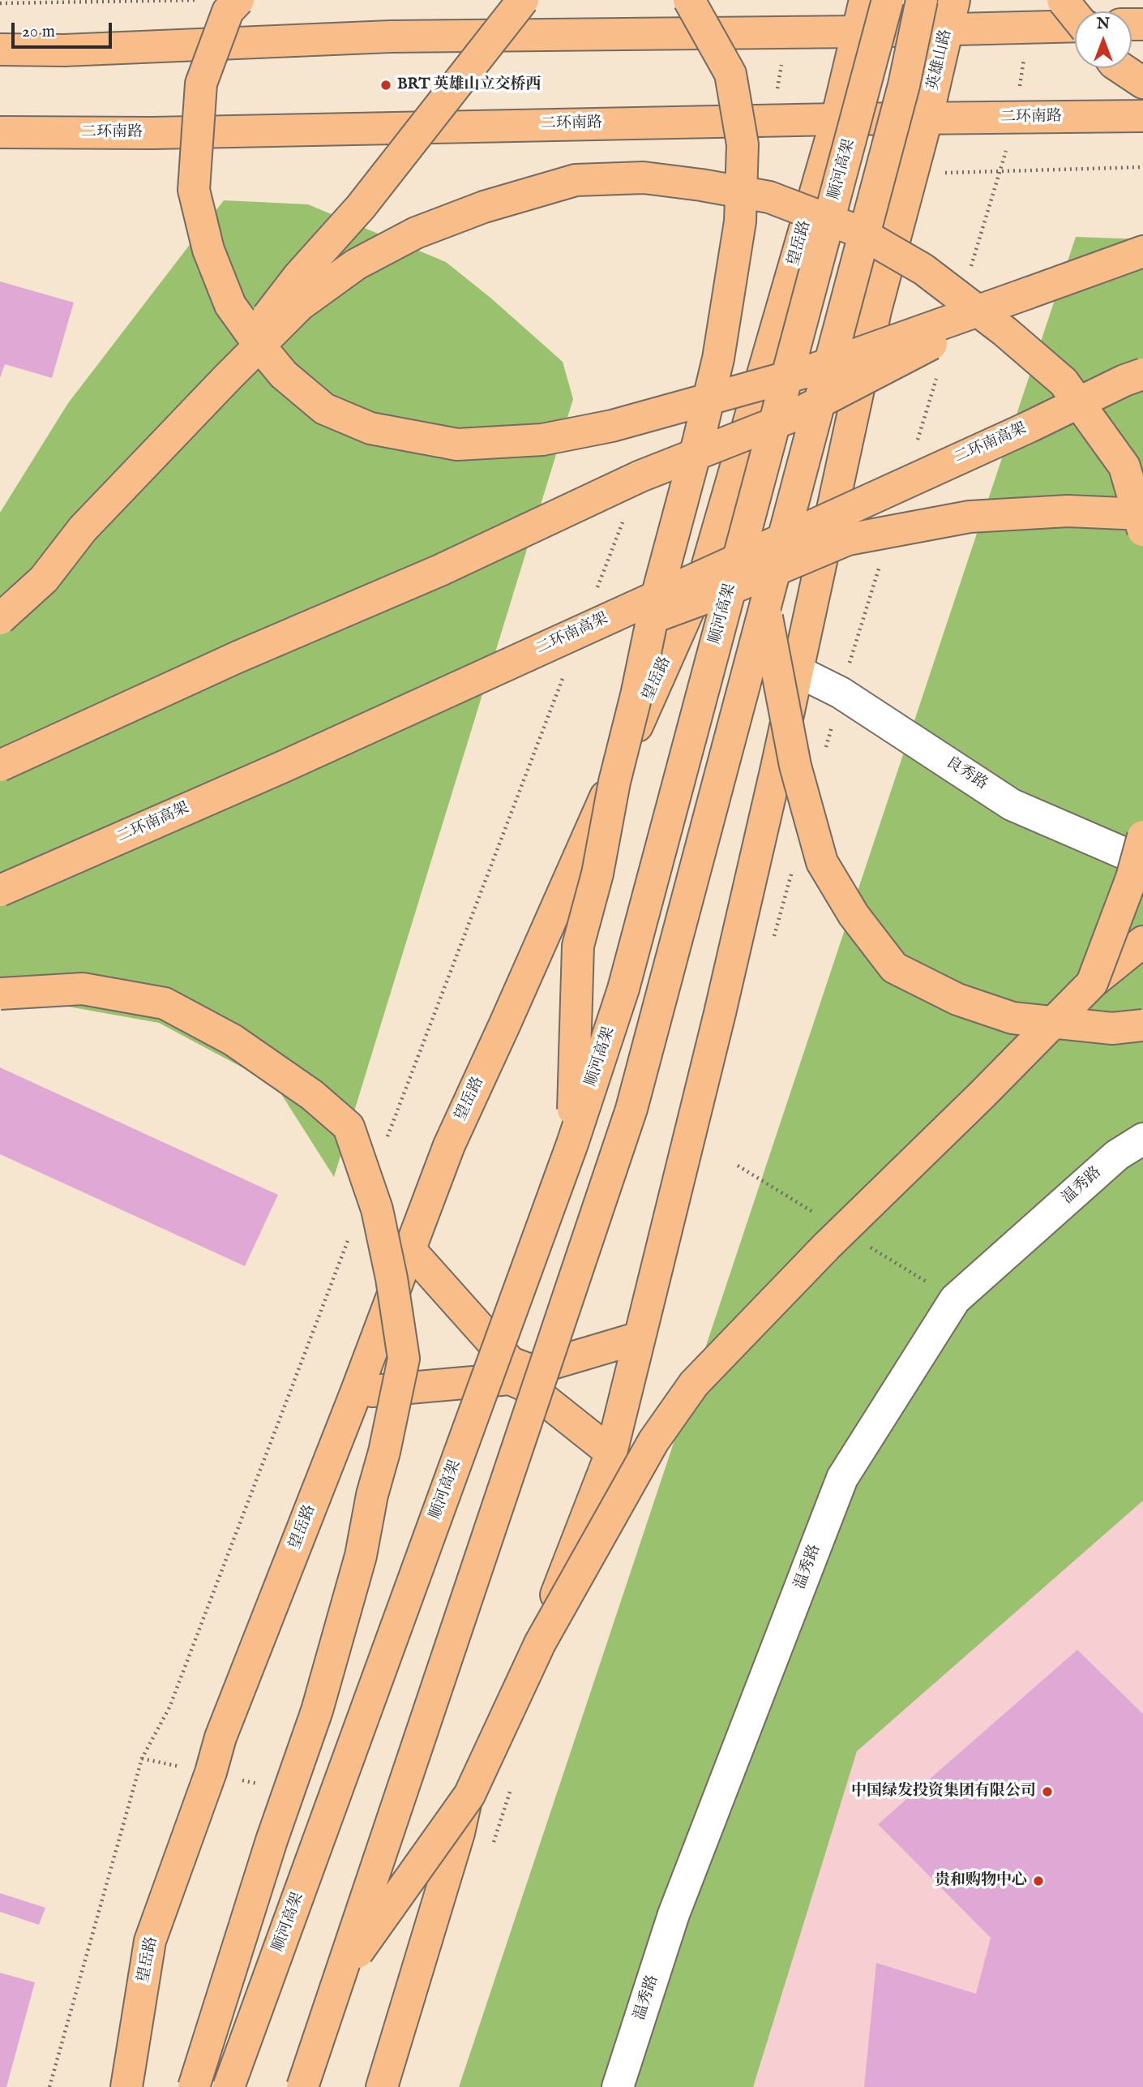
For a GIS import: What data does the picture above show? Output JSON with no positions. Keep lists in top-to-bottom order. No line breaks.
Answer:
{"streets":{"main road":["英雄山路","二环南路","顺河高架","望岳路","二环南高架"],"street":["良秀路","温秀路"]},"crossings":[["英雄山路","二环南路"],["二环南路","望岳路"]],"places":["BRT 英雄山立交桥西","中国绿发投资集团有限公司","贵和购物中心"],"scale_bar":"20 m","north":"top"}
